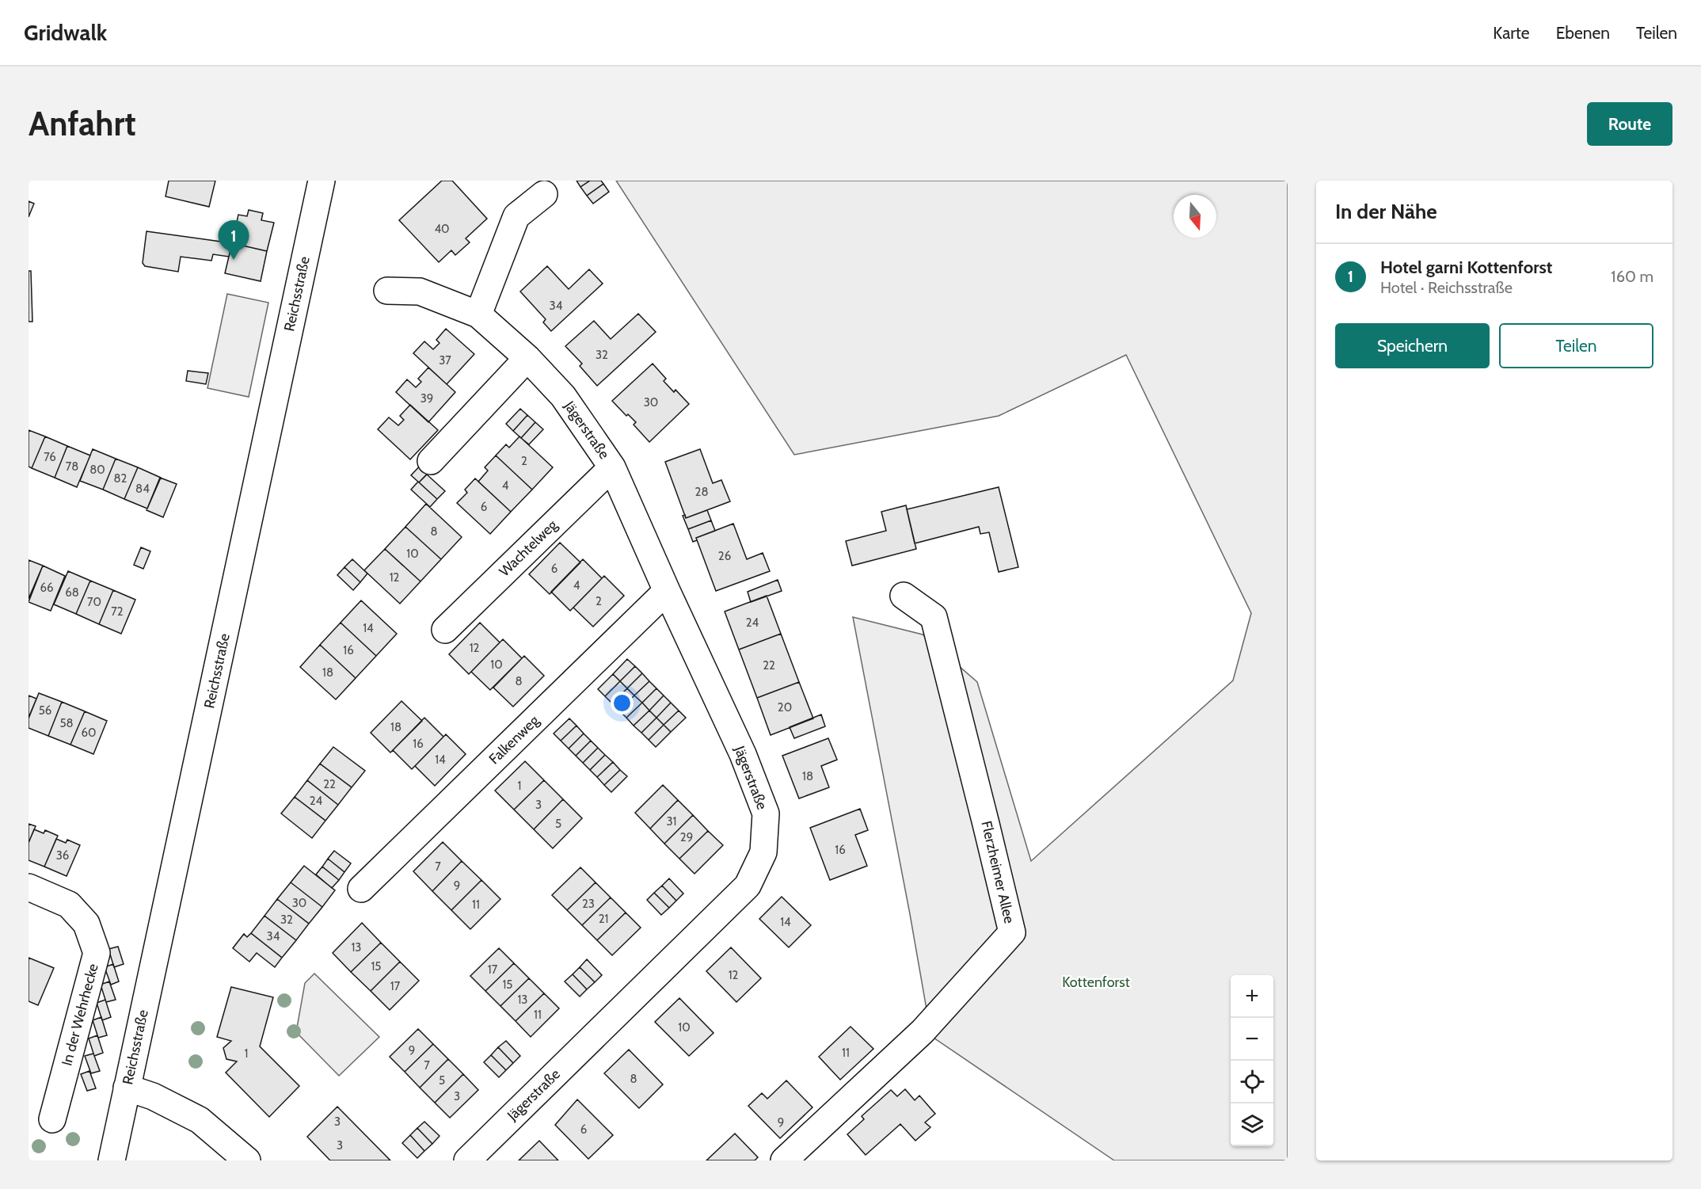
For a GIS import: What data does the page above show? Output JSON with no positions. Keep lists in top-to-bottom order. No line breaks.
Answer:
{"streets":{"street":["Reichsstraße","Jägerstraße","Wachtelweg","Falkenweg","Flerzheimer Allee","In der Wehrhecke"]},"crossings":[["Jägerstraße","Wachtelweg"],["Jägerstraße","Falkenweg"]],"parks":["Kottenforst"],"house_numbers":["40","34","32","37","39","30","76","2","78","80","82","4","84","28","6","8","10","26","6","12","4","66","68","2","70","72","24","14","12","16","10","22","18","8","20","56","58","18","60","16","14","18","22","1","24","3","31","5","29","16","36","7","9","30","23","11","21","32","14","34","13","15","17","12","15","17","13","11","10","9","11","1","7","8","5","3","3","9","6","3"],"north":"bottom","page":{"header":"Gridwalk","nav":["Karte","Ebenen","Teilen"],"buttons":["Route",["Speichern","Teilen"]],"title":"Anfahrt","heading":"In der Nähe","pins":"1","list":[{"mark":"1","name":"Hotel garni Kottenforst","note":"Hotel · Reichsstraße","value":"160 m"}],"map_buttons":["+","−"]}}
